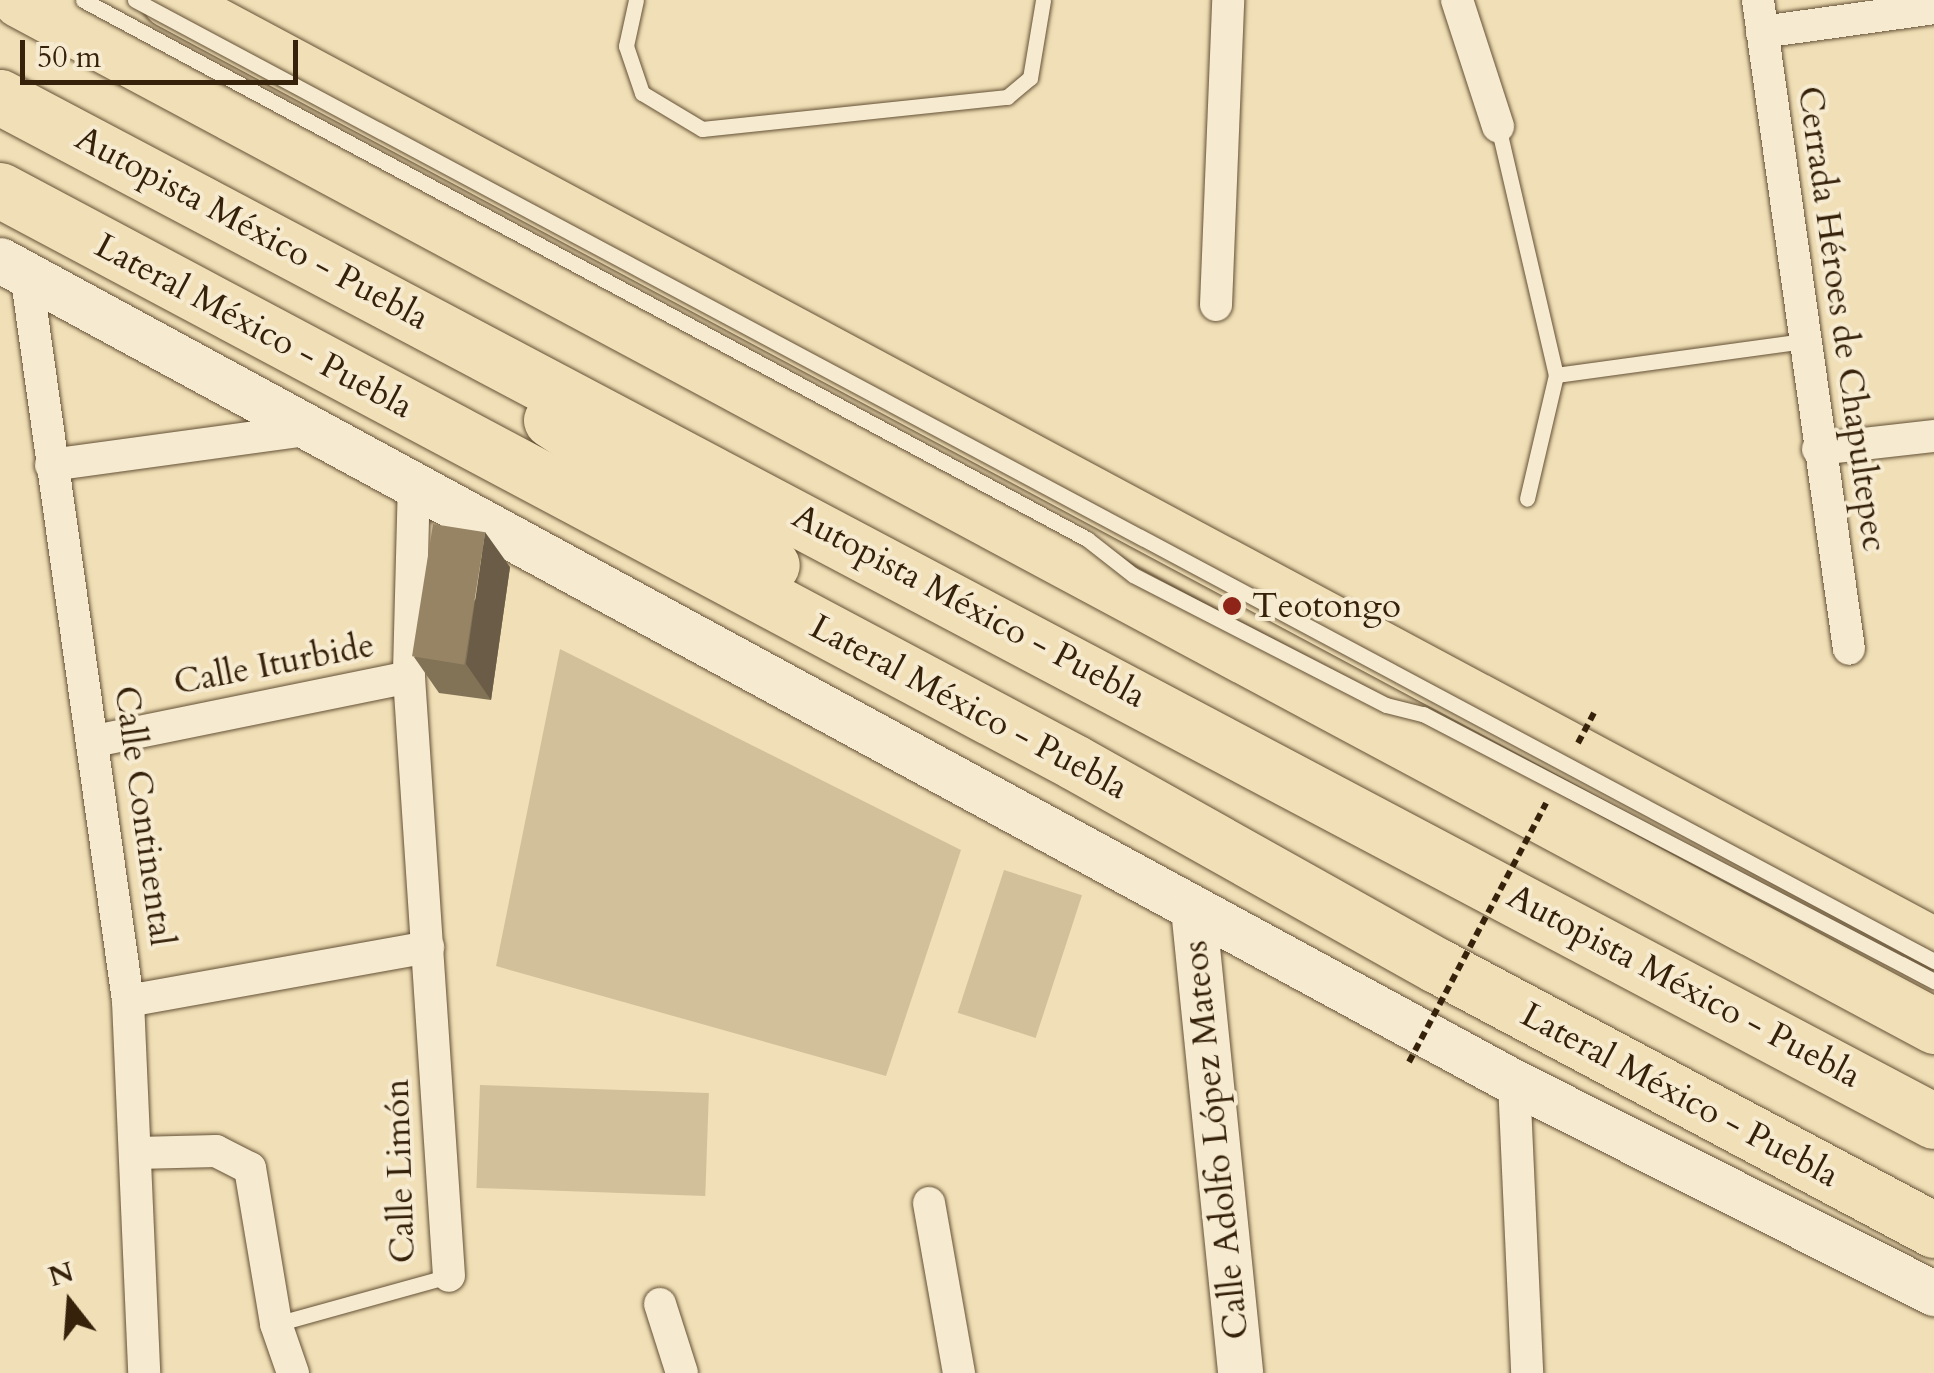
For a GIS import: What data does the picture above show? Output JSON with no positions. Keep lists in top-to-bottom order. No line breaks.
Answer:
{"streets":{"highway":["Autopista México - Puebla","Lateral México - Puebla"],"street":["Cerrada Héroes de Chapultepec","Calle Iturbide","Calle Continental","Calle Adolfo López Mateos","Calle Limón"]},"crossings":[["Calle Iturbide","Calle Continental"],["Calle Iturbide","Calle Limón"]],"places":["Teotongo"],"scale_bar":"50 m","north":"top"}
